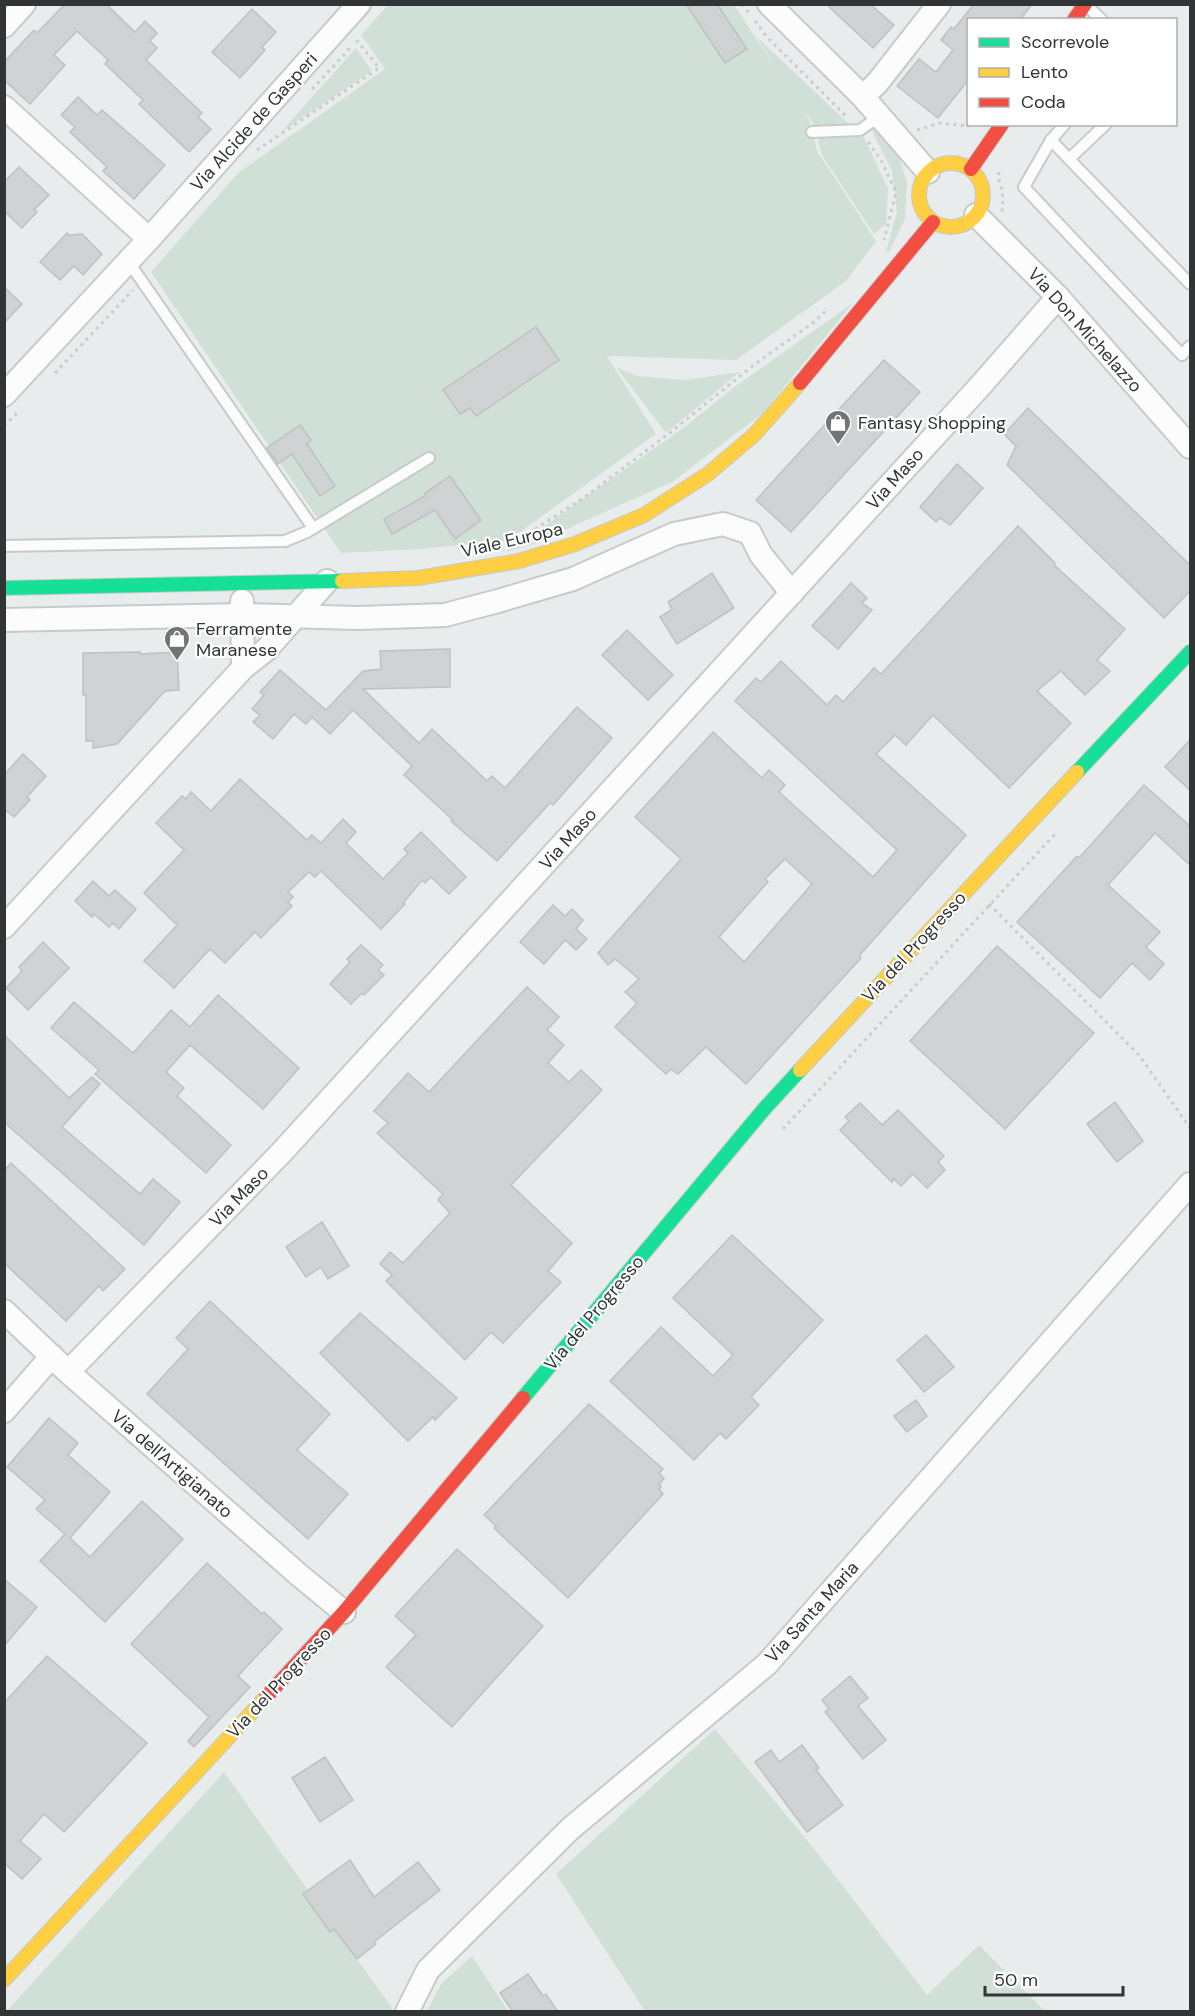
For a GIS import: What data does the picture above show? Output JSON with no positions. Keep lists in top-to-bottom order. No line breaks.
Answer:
{"streets":{"street":["Via Alcide de Gasperi","Via Don Michelazzo","Via Maso","Viale Europa","Via del Progresso","Via dell'Artigianato","Via Santa Maria"]},"crossings":[["Via Don Michelazzo","Via Maso"],["Via Don Michelazzo","Viale Europa"],["Via Maso","Via dell'Artigianato"],["Via del Progresso","Via dell'Artigianato"]],"places":{"shop":["Fantasy Shopping","Ferramente Maranese"]},"legend":["Scorrevole","Lento","Coda"],"scale_bar":"50 m"}
